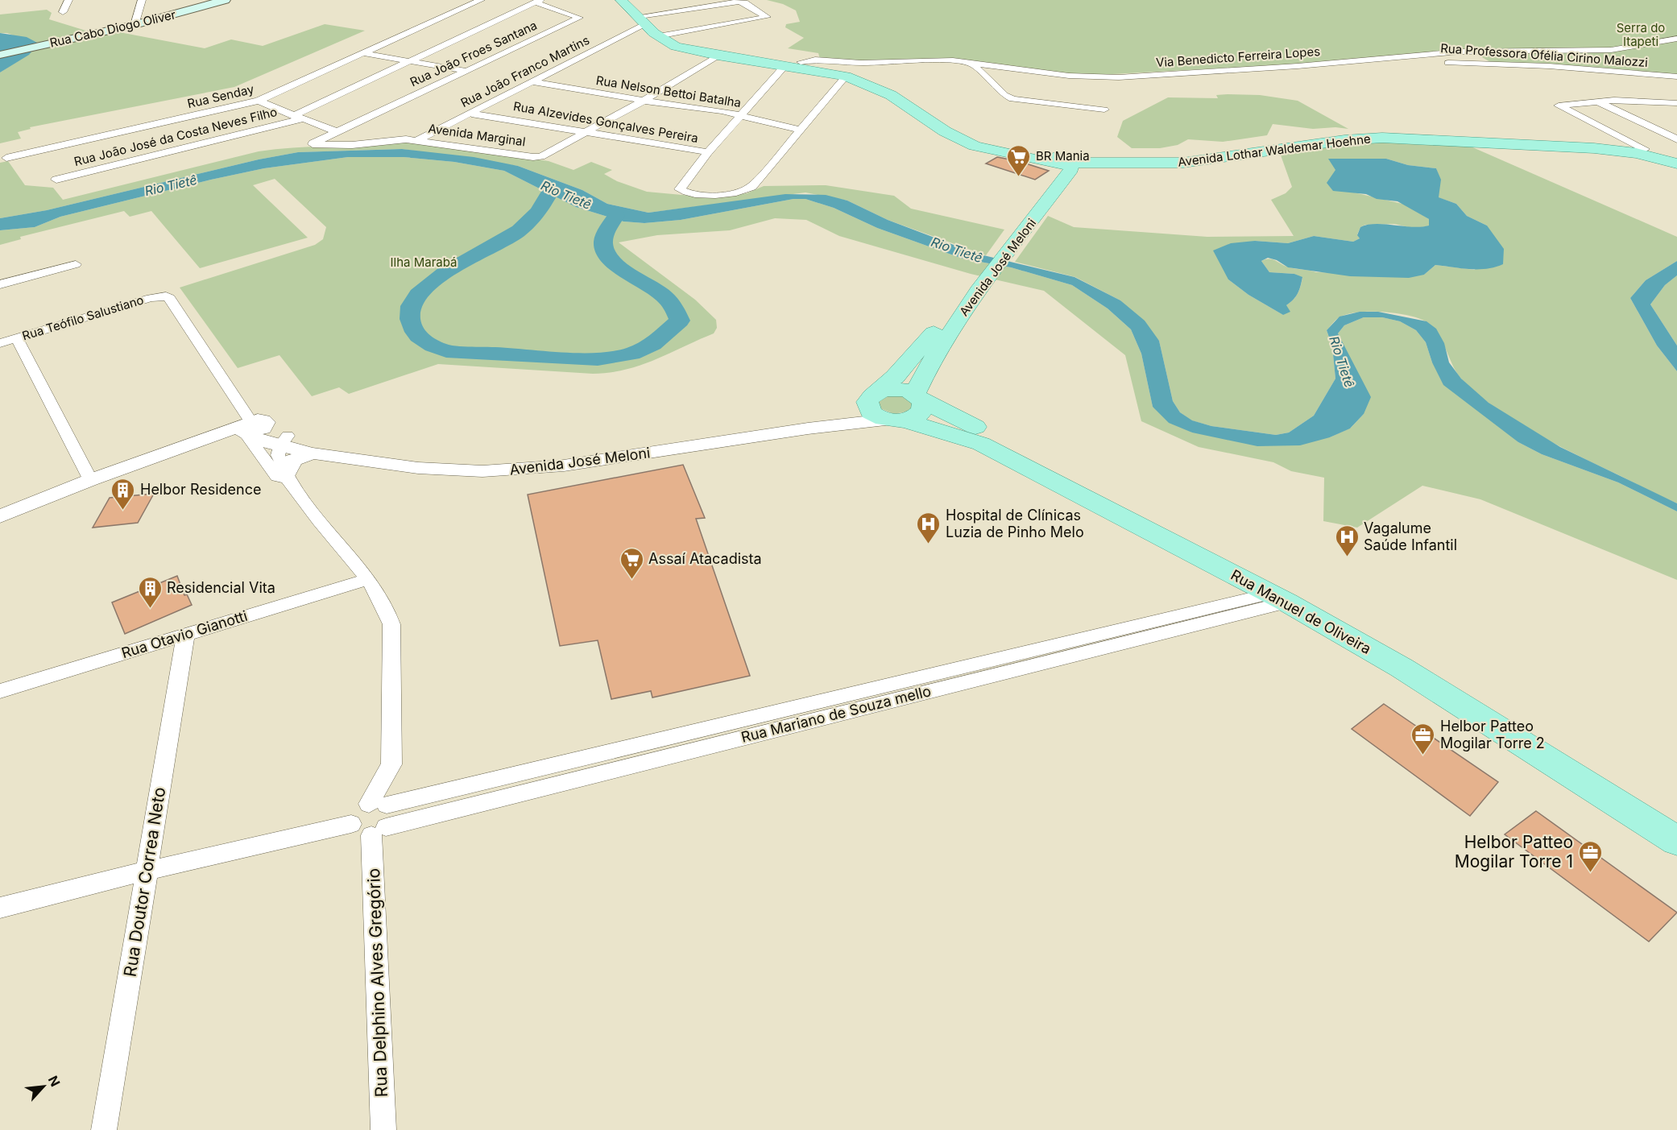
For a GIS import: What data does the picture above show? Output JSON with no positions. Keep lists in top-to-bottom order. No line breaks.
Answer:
{"streets":{"main road":["Rua Cabo Diogo Oliver","Avenida Lothar Waldemar Hoehne","Avenida José Meloni","Rua Manuel de Oliveira"],"street":["Rua João Froes Santana","Rua Professora Ofélia Cirino Malozzi","Via Benedicto Ferreira Lopes","Rua João Franco Martins","Rua Nelson Bettoi Batalha","Rua Senday","Rua Alzevides Gonçalves Pereira","Avenida Marginal","Rua João José da Costa Neves Filho","Rua Teófilo Salustiano","Rua Otavio Gianotti","Rua Mariano de Souza mello","Rua Doutor Correa Neto","Rua Delphino Alves Gregório"]},"crossings":[["Rua João Froes Santana","Avenida Marginal"],["Rua João Froes Santana","Rua João José da Costa Neves Filho"],["Rua Professora Ofélia Cirino Malozzi","Via Benedicto Ferreira Lopes"],["Via Benedicto Ferreira Lopes","Avenida Lothar Waldemar Hoehne"],["Rua João Franco Martins","Rua Nelson Bettoi Batalha"],["Rua João Franco Martins","Rua Alzevides Gonçalves Pereira"],["Rua João Franco Martins","Avenida Marginal"],["Rua João Franco Martins","Avenida Lothar Waldemar Hoehne"],["Rua Alzevides Gonçalves Pereira","Avenida Marginal"],["Avenida Lothar Waldemar Hoehne","Avenida José Meloni"],["Avenida José Meloni","Rua Manuel de Oliveira"],["Rua Manuel de Oliveira","Rua Mariano de Souza mello"],["Rua Otavio Gianotti","Rua Doutor Correa Neto"],["Rua Mariano de Souza mello","Rua Doutor Correa Neto"],["Rua Mariano de Souza mello","Rua Delphino Alves Gregório"]],"water":["Rio Tietê"],"parks":["Serra do Itapeti","Ilha Marabá"],"places":{"supermarket":["BR Mania","Assaí Atacadista"],"building":["Helbor Residence","Residencial Vita"],"hospital":["Hospital de Clínicas Luzia de Pinho Melo","Vagalume Saúde Infantil"],"office":["Helbor Patteo Mogilar Torre 2","Helbor Patteo Mogilar Torre 1"]},"north":"top right"}
